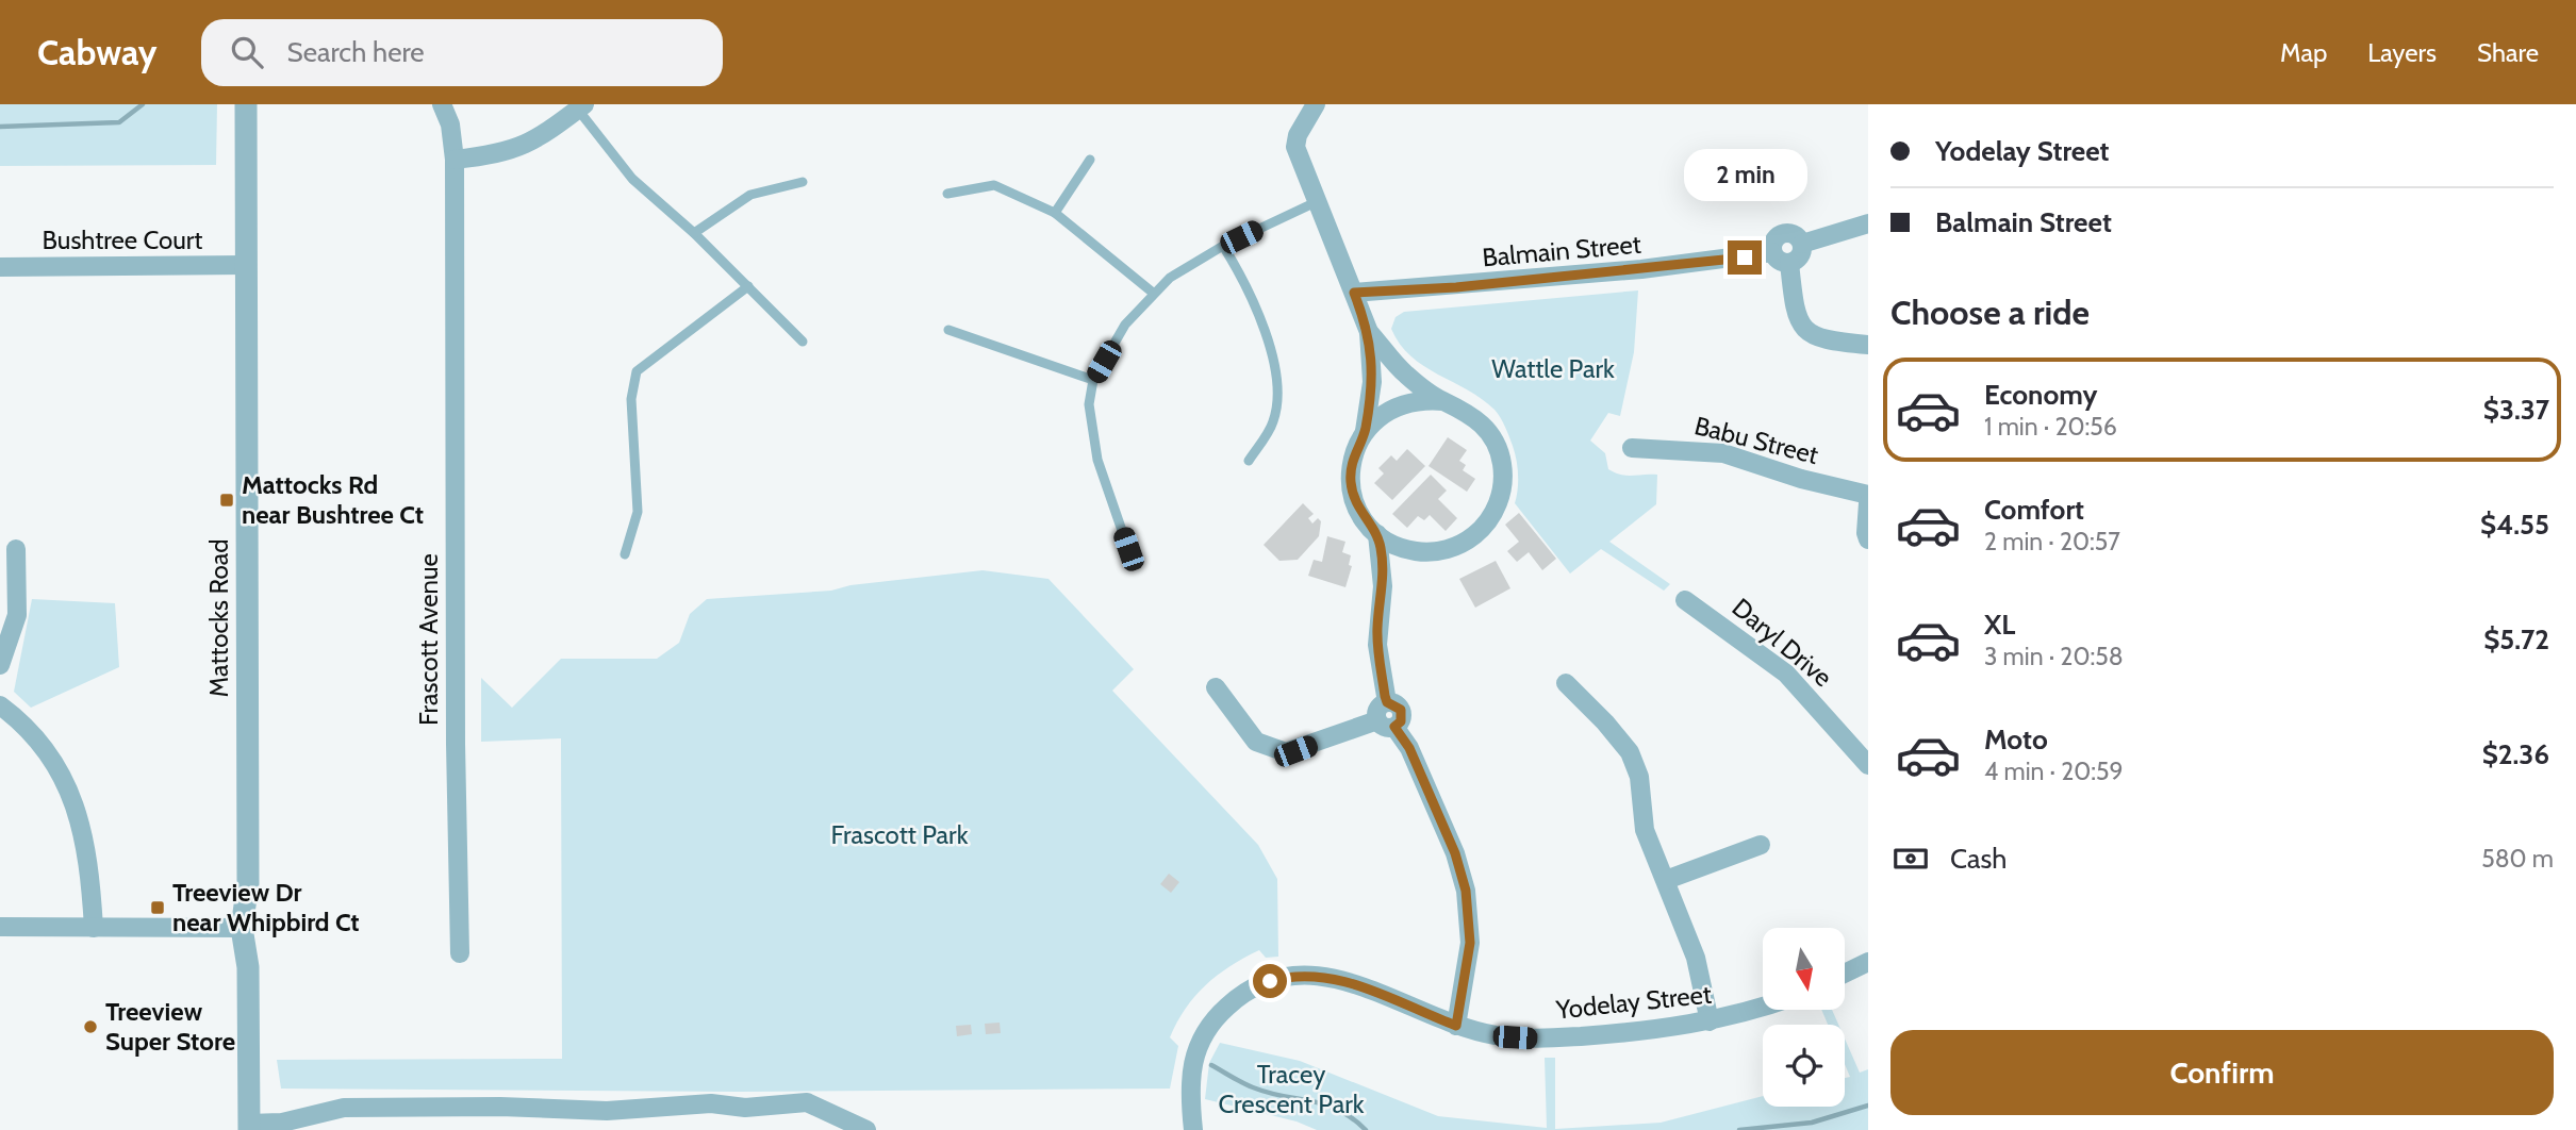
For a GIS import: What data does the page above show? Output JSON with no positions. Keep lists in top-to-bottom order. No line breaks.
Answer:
{"streets":{"street":["Bushtree Court","Balmain Street","Babu Street","Mattocks Road","Frascott Avenue","Daryl Drive","Yodelay Street"]},"crossings":[["Bushtree Court","Mattocks Road"]],"parks":["Wattle Park","Frascott Park","Tracey Crescent Park"],"places":{"transit":["Mattocks Rd near Bushtree Ct","Treeview Dr near Whipbird Ct"],"other":["Treeview Super Store"]},"north":"bottom","page":{"header":"Cabway","search":"Search here","nav":["Map","Layers","Share"],"banner":["Yodelay Street","Balmain Street"],"bubble":"2 min","heading":"Choose a ride","list":[{"name":"Economy","note":"1 min · 20:56","value":"$3.37"},{"name":"Comfort","note":"2 min · 20:57","value":"$4.55"},{"name":"XL","note":"3 min · 20:58","value":"$5.72"},{"name":"Moto","note":"4 min · 20:59","value":"$2.36"}],"pay":["Cash","580 m"],"buttons":"Confirm"}}
